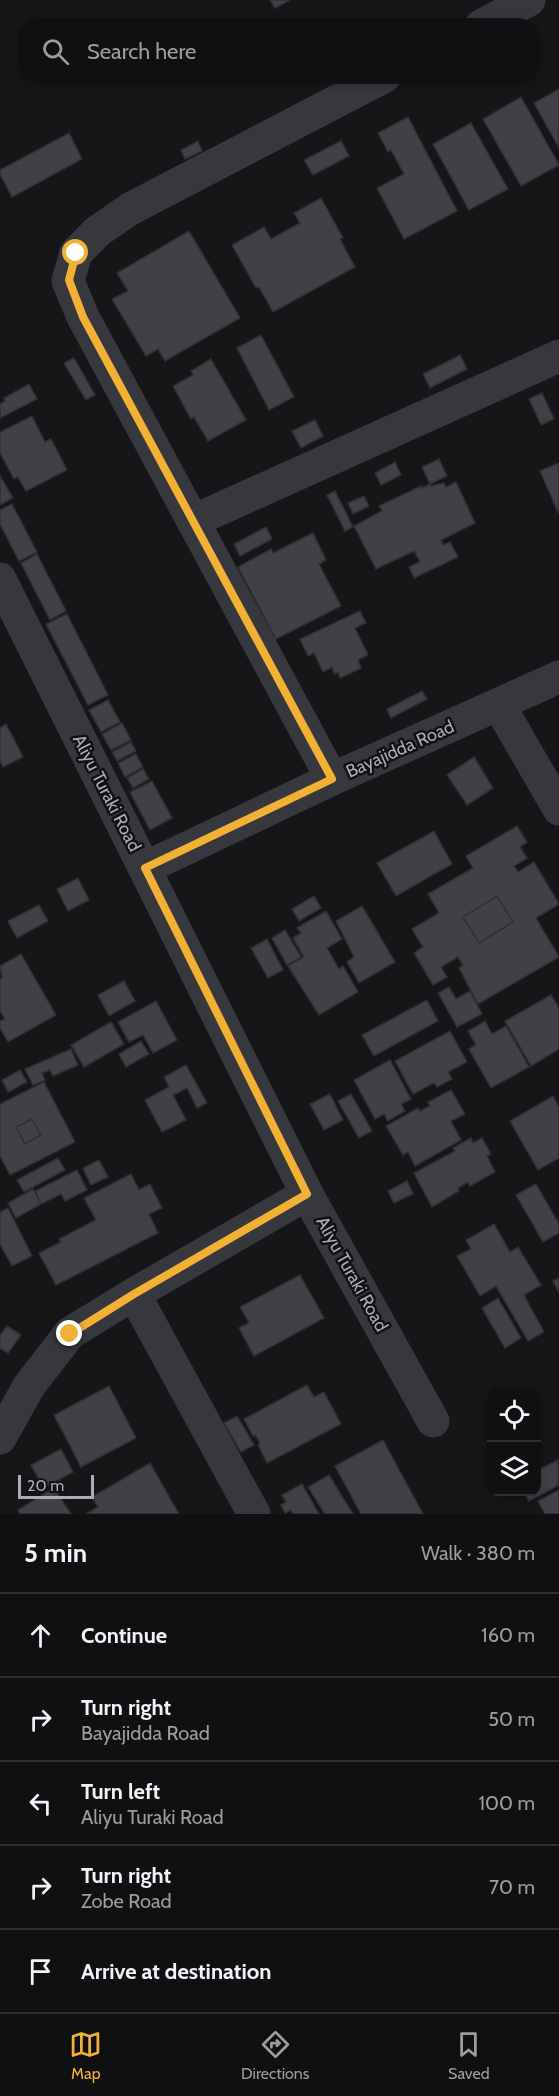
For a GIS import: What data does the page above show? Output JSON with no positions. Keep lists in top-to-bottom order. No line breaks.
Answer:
{"streets":{"street":["Bayajidda Road","Aliyu Turaki Road"]},"crossings":[["Bayajidda Road","Aliyu Turaki Road"]],"scale_bar":"20 m","page":{"search":"Search here","scale":"20 m","heading":["5 min","Walk · 380 m"],"list":[["Continue","160 m"],["Turn right","Bayajidda Road","50 m"],["Turn left","Aliyu Turaki Road","100 m"],["Turn right","Zobe Road","70 m"],"Arrive at destination"],"nav":["Map","Directions","Saved"]}}
